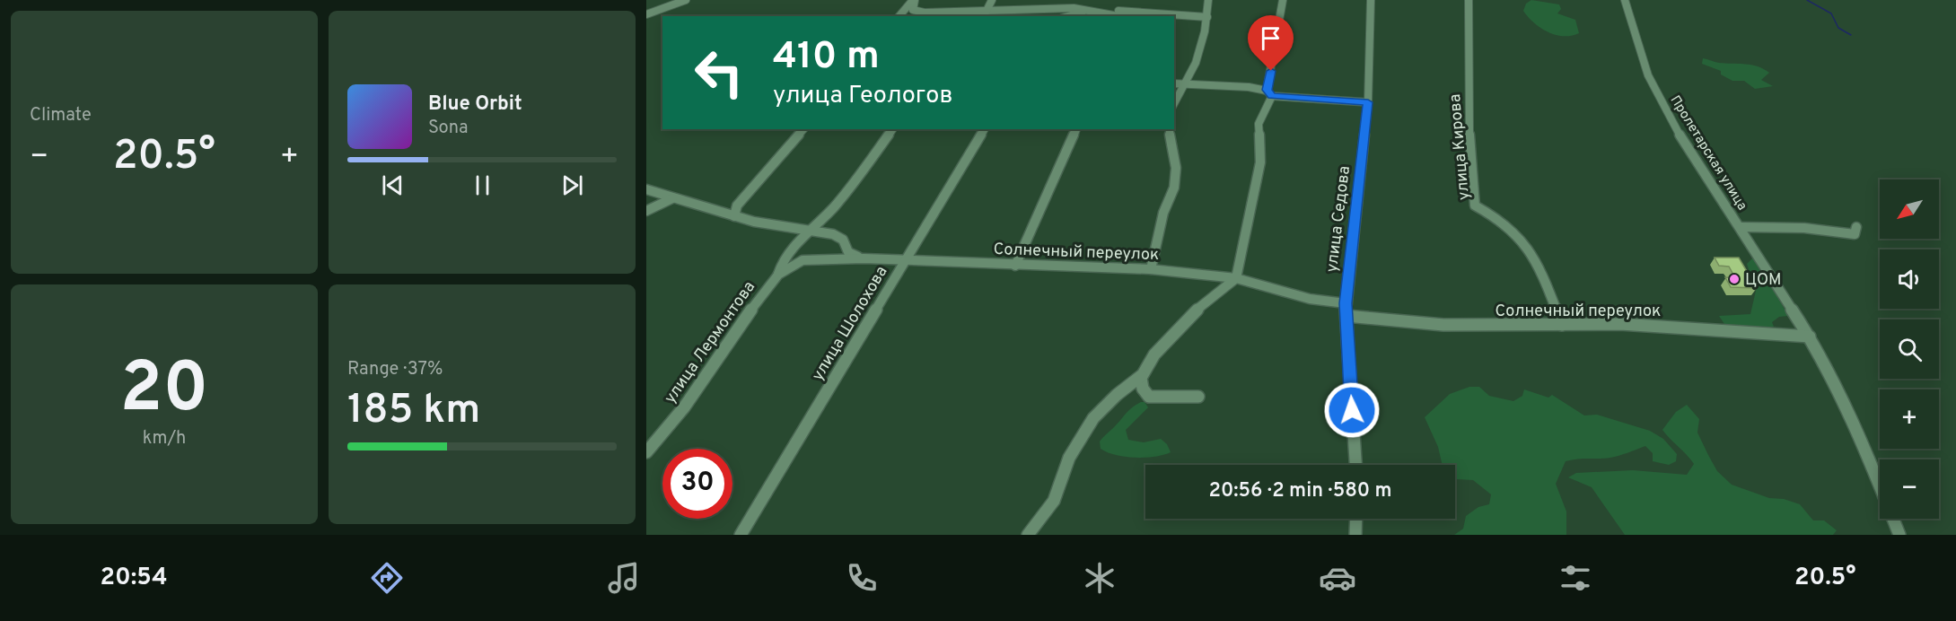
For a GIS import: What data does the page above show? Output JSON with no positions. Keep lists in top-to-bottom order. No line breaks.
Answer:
{"streets":{"street":["улица Кирова","Пролетарская улица","улица Седова","Солнечный переулок","улица Шолохова","улица Лермонтова"]},"crossings":[["улица Кирова","Солнечный переулок"],["Пролетарская улица","Солнечный переулок"],["улица Седова","Солнечный переулок"],["Солнечный переулок","улица Шолохова"],["Солнечный переулок","улица Лермонтова"]],"places":["ЦОМ"],"north":"bottom left","page":{"tile":["Climate",["20","km/h"],["Range · 37%","185 km"]],"turn":["410 m","улица Геологов"],"song":["Blue Orbit","Sona"],"heat":["−","20.5°","+"],"map_buttons":["+","−"],"limit":"30","trip":"20:56 · 2 min · 580 m","tabs":["20:54","20.5°"]}}
